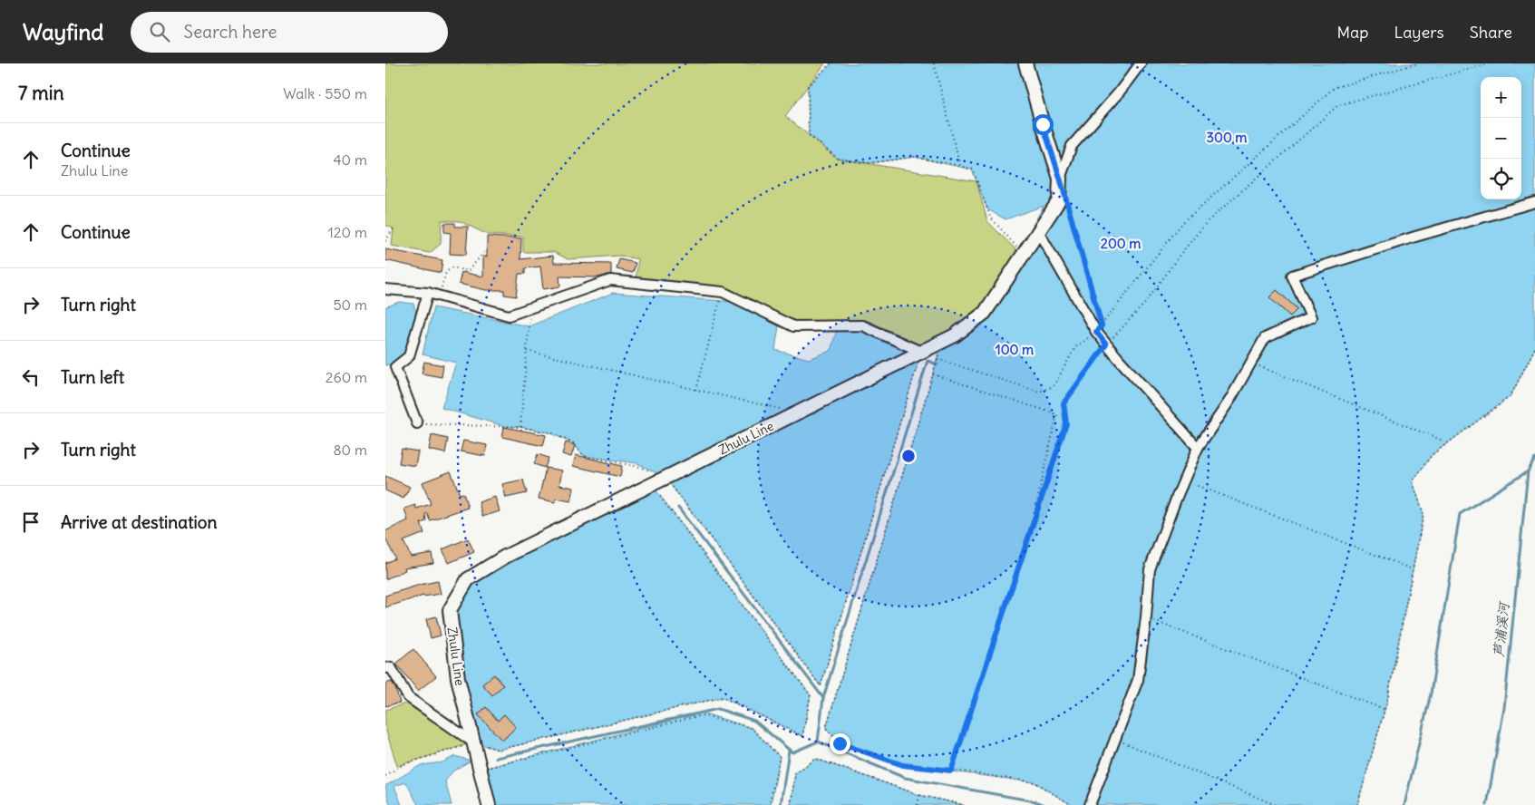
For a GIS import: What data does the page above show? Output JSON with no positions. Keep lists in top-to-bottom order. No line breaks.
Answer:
{"streets":{"street":["Zhulu Line"]},"water":["芦浦溪河"],"page":{"header":"Wayfind","search":"Search here","nav":["Map","Layers","Share"],"heading":["7 min","Walk · 550 m"],"map_buttons":["+","−"],"list":[["Continue","Zhulu Line","40 m"],["Continue","120 m"],["Turn right","50 m"],["Turn left","260 m"],["Turn right","80 m"],"Arrive at destination"]},"rings":["300 m","200 m","100 m"]}
